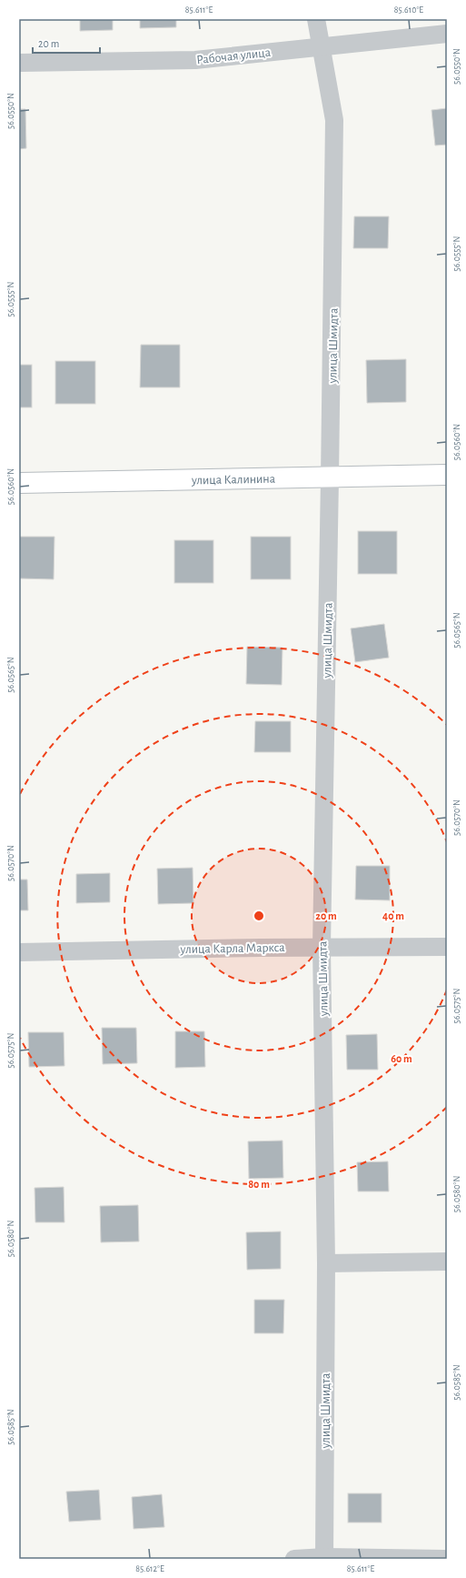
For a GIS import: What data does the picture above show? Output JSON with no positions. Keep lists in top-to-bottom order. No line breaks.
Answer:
{"streets":{"main road":["улица Калинина"],"street":["Рабочая улица","улица Шмидта","улица Карла Маркса"]},"crossings":[["Рабочая улица","улица Шмидта"],["улица Шмидта","улица Калинина"],["улица Шмидта","улица Карла Маркса"]],"scale_bar":"20 m","coordinates":["85.611°E","85.610°E","56.0550°N","56.0555°N","56.0560°N","56.0565°N","56.0570°N","56.0575°N","56.0580°N","56.0585°N","85.612°E"],"rings":["20 m","40 m","60 m","80 m"]}
